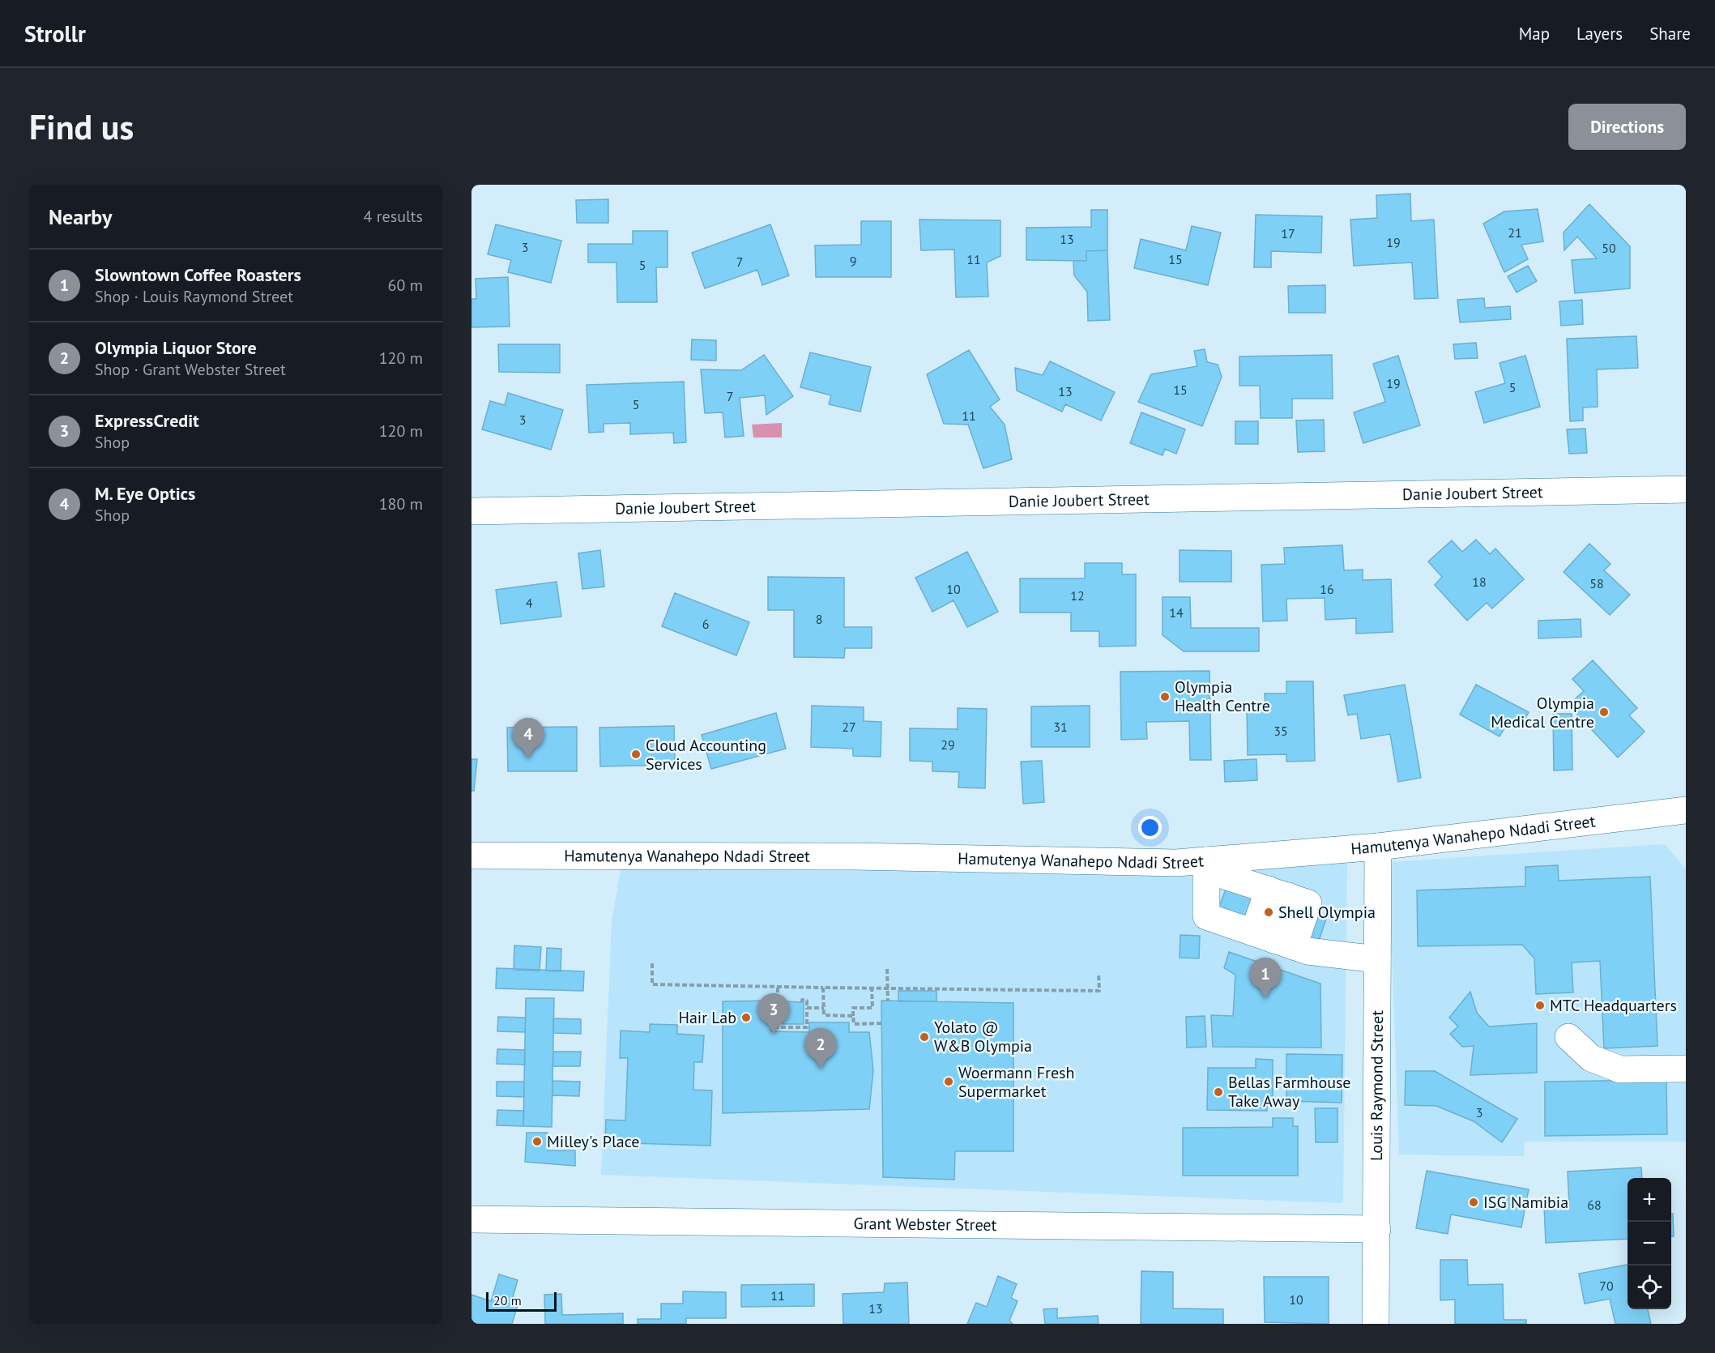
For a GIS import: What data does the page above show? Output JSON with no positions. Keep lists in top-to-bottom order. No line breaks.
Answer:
{"streets":{"street":["Danie Joubert Street","Hamutenya Wanahepo Ndadi Street","Louis Raymond Street","Grant Webster Street"]},"crossings":[["Hamutenya Wanahepo Ndadi Street","Louis Raymond Street"],["Louis Raymond Street","Grant Webster Street"]],"places":["Olympia Health Centre","Olympia Medical Centre","Cloud Accounting Services","Shell Olympia","MTC Headquarters","Hair Lab","Yolato @ W&B Olympia","Woermann Fresh Supermarket","Bellas Farmhouse Take Away","Milley's Place","ISG Namibia"],"house_numbers":["21","17","13","19","3","50","11","15","9","7","5","19","5","15","13","7","5","11","3","18","58","10","16","12","4","14","8","6","27","31","35","29","3","68","70","11","10","13"],"scale_bar":"20 m","page":{"header":"Strollr","nav":["Map","Layers","Share"],"buttons":"Directions","title":"Find us","heading":["Nearby","4 results"],"list":[{"mark":"1","name":"Slowntown Coffee Roasters","note":"Shop · Louis Raymond Street","value":"60 m"},{"mark":"2","name":"Olympia Liquor Store","note":"Shop · Grant Webster Street","value":"120 m"},{"mark":"3","name":"ExpressCredit","note":"Shop","value":"120 m"},{"mark":"4","name":"M. Eye Optics","note":"Shop","value":"180 m"}],"pins":["4","1","3","2"],"map_buttons":["+","−"],"scale":"20 m"}}
